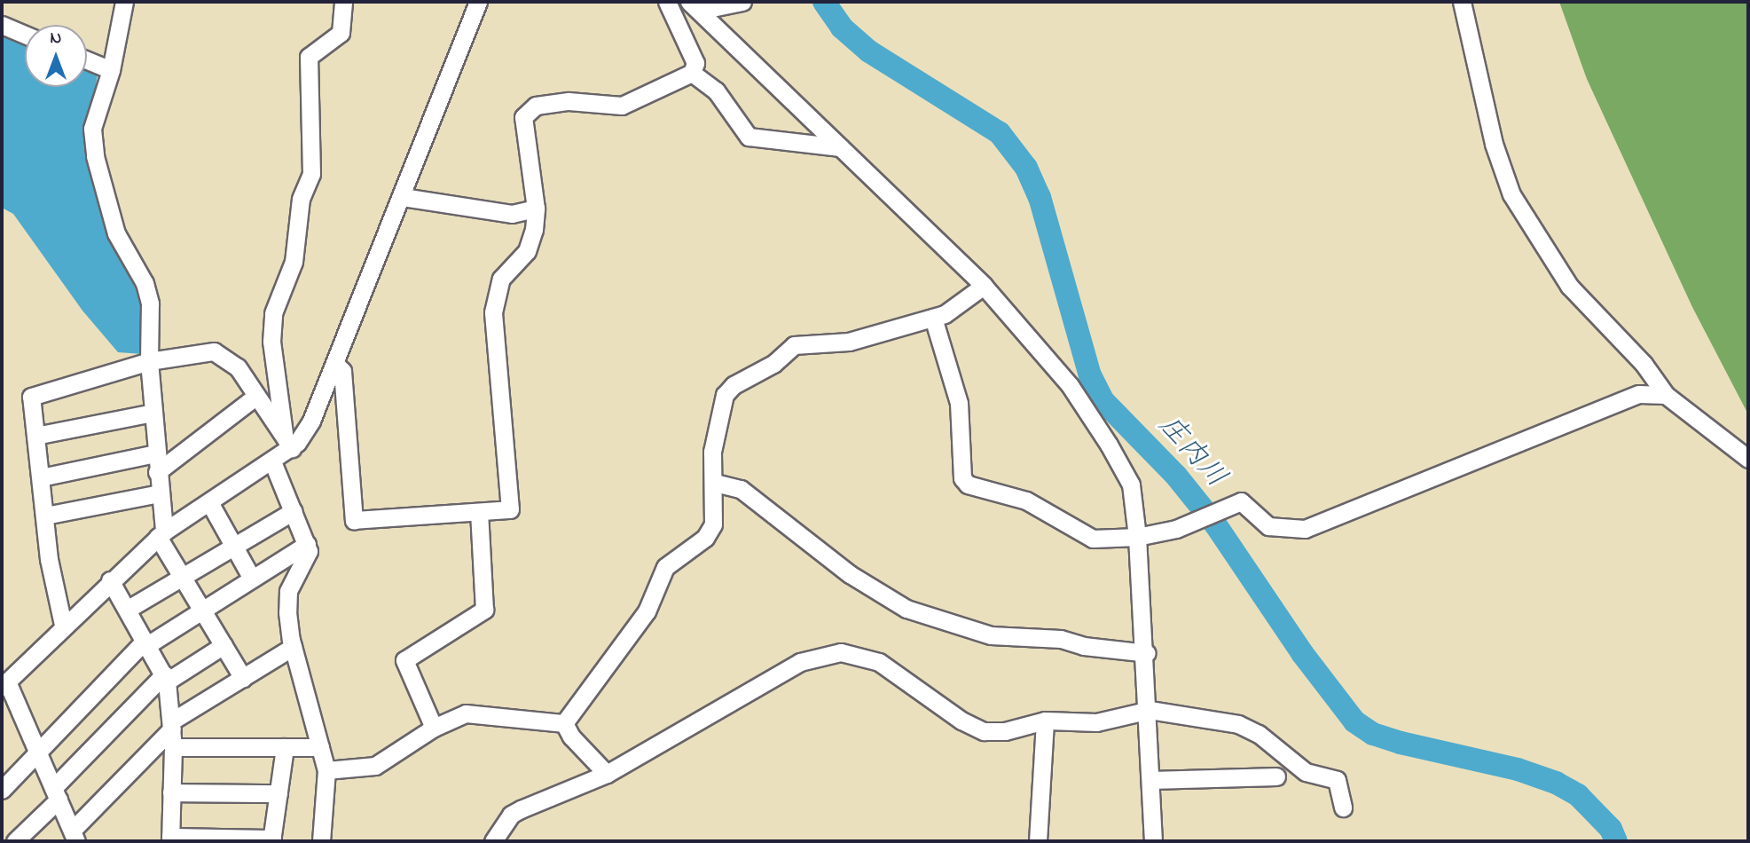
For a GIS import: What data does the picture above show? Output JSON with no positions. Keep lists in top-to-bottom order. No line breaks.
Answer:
{"water":["庄内川"],"north":"top"}
